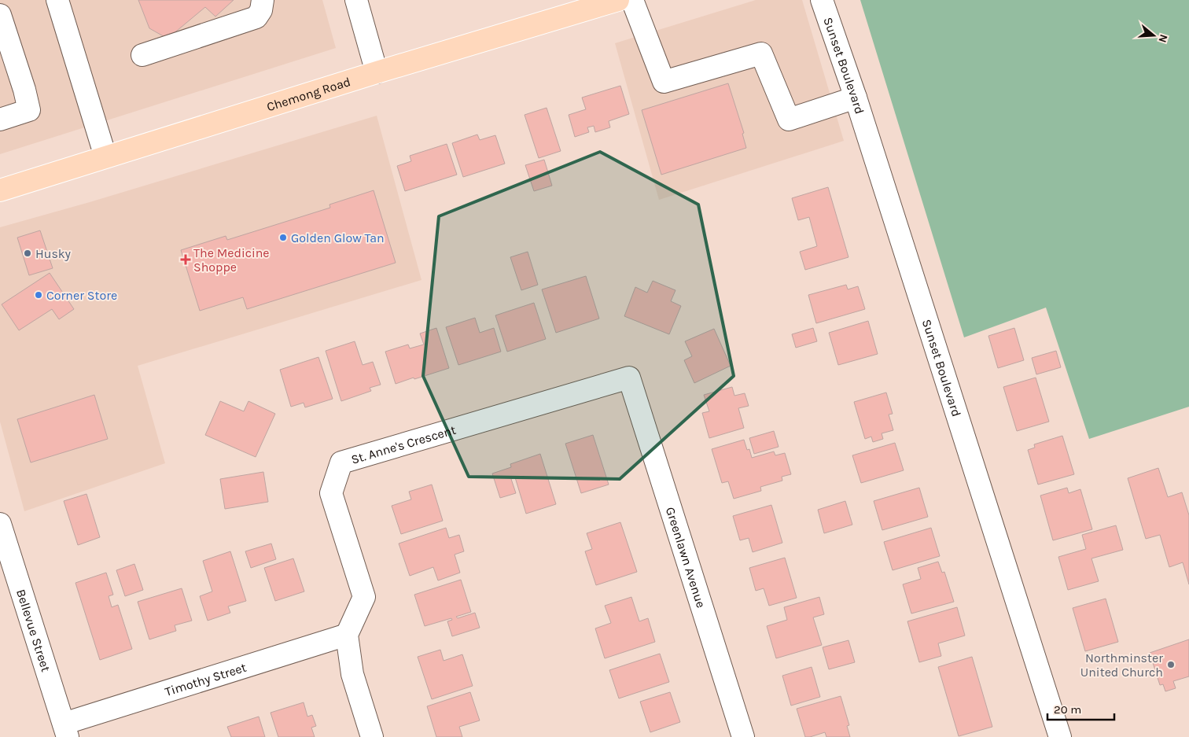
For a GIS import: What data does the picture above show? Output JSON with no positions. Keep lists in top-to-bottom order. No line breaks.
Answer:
{"streets":{"main road":["Chemong Road"],"street":["Sunset Boulevard","St. Anne's Crescent","Greenlawn Avenue","Bellevue Street","Timothy Street"]},"crossings":[["St. Anne's Crescent","Greenlawn Avenue"],["St. Anne's Crescent","Timothy Street"],["Bellevue Street","Timothy Street"]],"places":{"other":["Golden Glow Tan","Husky","Corner Store","Northminster United Church"],"health":["The Medicine Shoppe"]},"scale_bar":"20 m","north":"right"}
